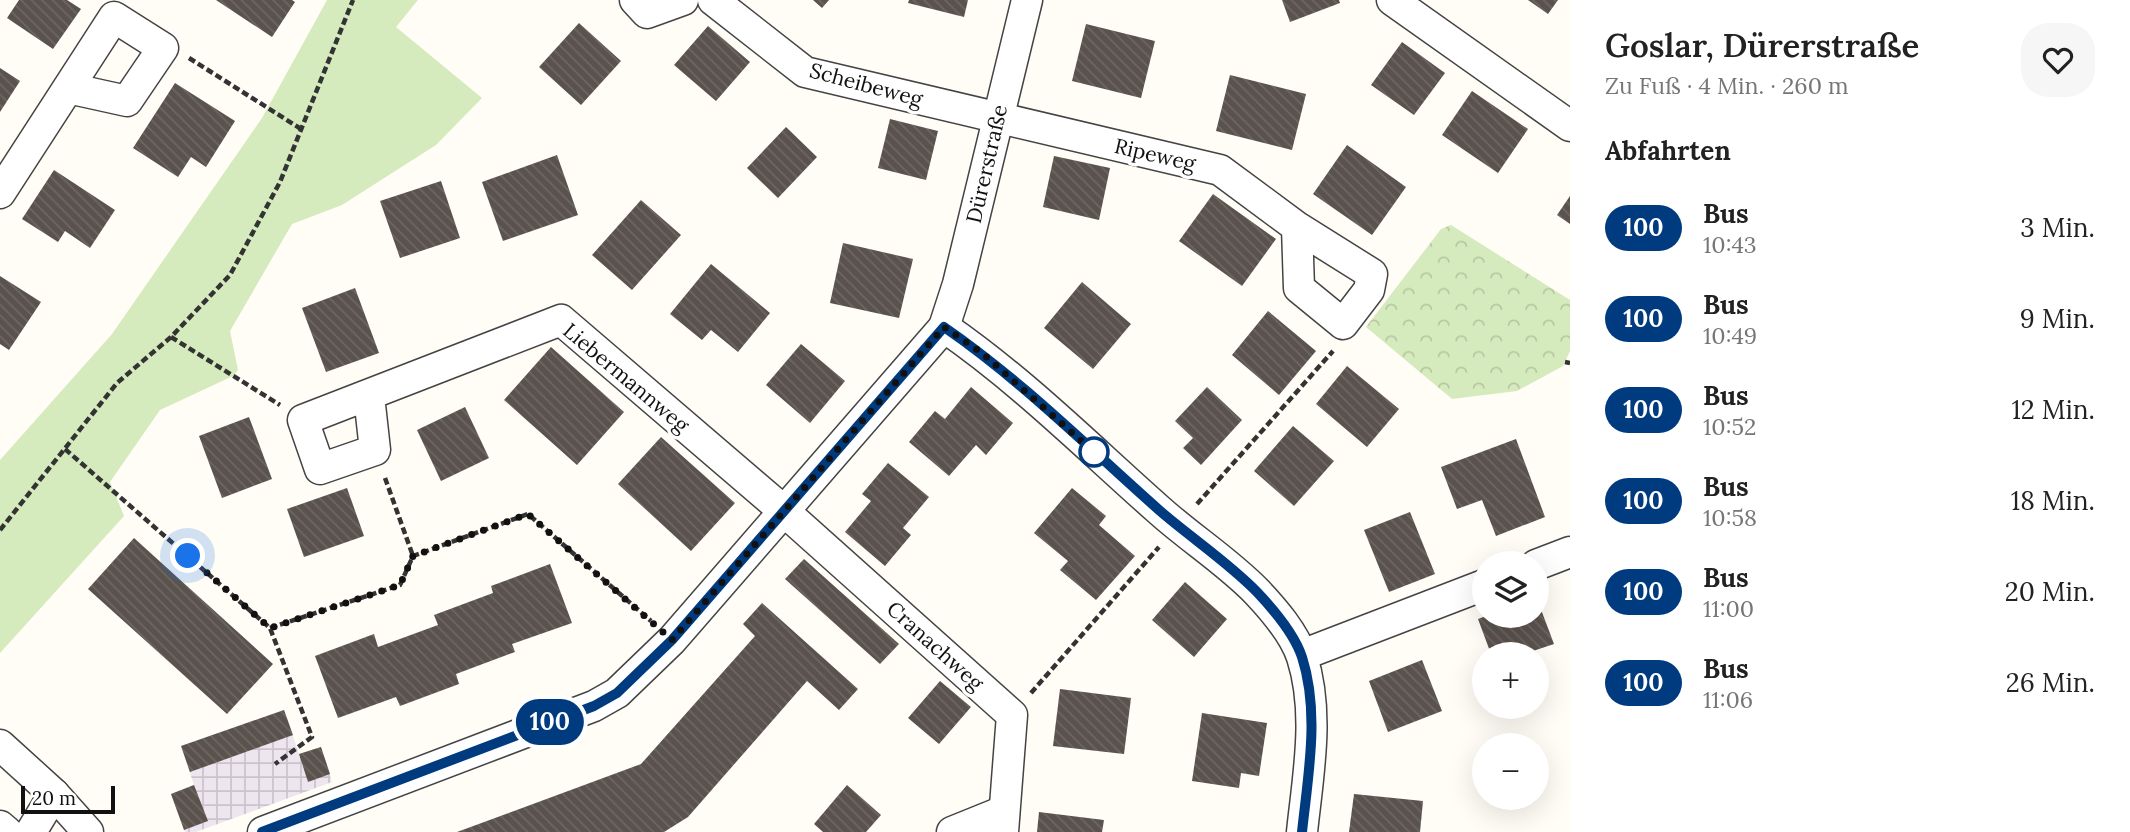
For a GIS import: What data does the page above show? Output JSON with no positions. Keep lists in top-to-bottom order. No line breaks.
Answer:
{"streets":{"street":["Scheibeweg","Ripeweg","Dürerstraße","Liebermannweg","Cranachweg"]},"crossings":[["Scheibeweg","Ripeweg"],["Scheibeweg","Dürerstraße"],["Ripeweg","Dürerstraße"],["Liebermannweg","Cranachweg"]],"lines":["bus line 100"],"scale_bar":"20 m","page":{"on_map":"100","heading":[["Goslar, Dürerstraße","Zu Fuß · 4 Min. · 260 m"],"Abfahrten"],"list":[{"mark":"100","name":"Bus","note":"10:43","value":"3 Min."},{"mark":"100","name":"Bus","note":"10:49","value":"9 Min."},{"mark":"100","name":"Bus","note":"10:52","value":"12 Min."},{"mark":"100","name":"Bus","note":"10:58","value":"18 Min."},{"mark":"100","name":"Bus","note":"11:00","value":"20 Min."},{"mark":"100","name":"Bus","note":"11:06","value":"26 Min."}],"map_buttons":["+","−"],"scale":"20 m"}}
